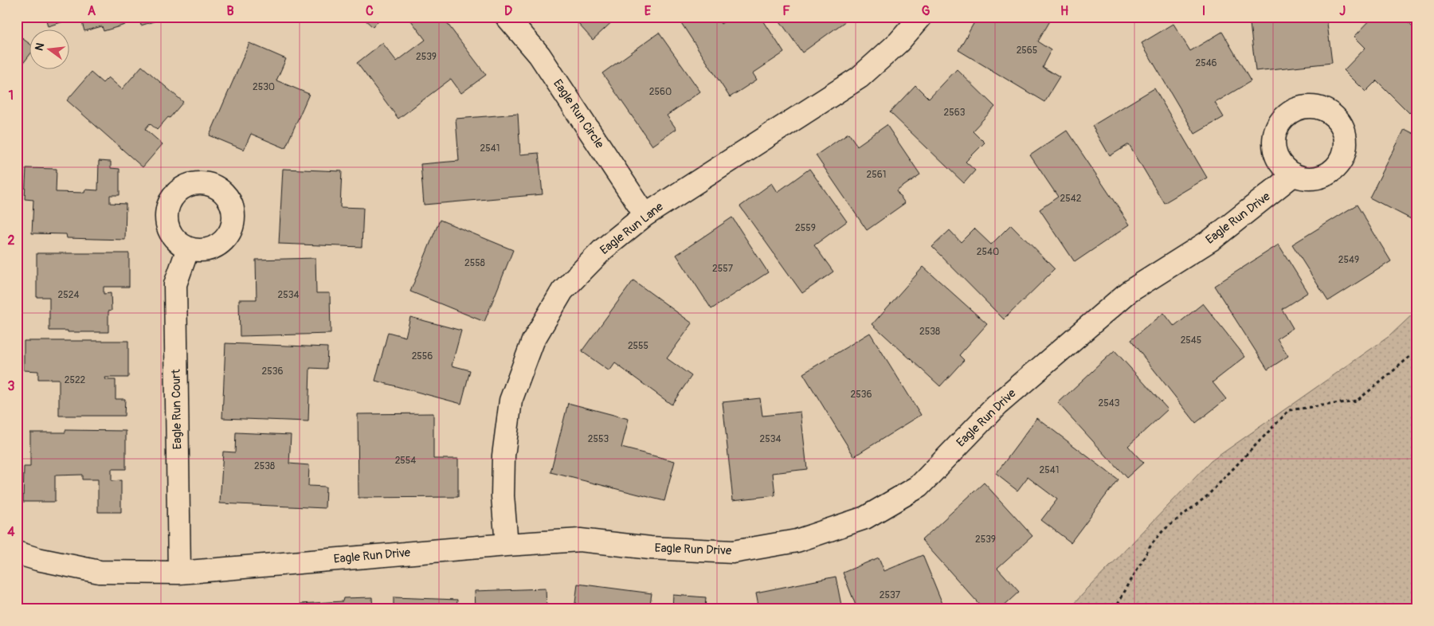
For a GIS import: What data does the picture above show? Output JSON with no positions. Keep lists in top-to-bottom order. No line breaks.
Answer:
{"streets":{"street":["Eagle Run Circle","Eagle Run Drive","Eagle Run Lane","Eagle Run Court"]},"crossings":[["Eagle Run Circle","Eagle Run Lane"],["Eagle Run Drive","Eagle Run Lane"],["Eagle Run Drive","Eagle Run Court"]],"house_numbers":["2565","2539","2546","2530","2560","2563","2541","2561","2542","2559","2540","2549","2558","2557","2524","2534","2538","2545","2555","2556","2536","2522","2536","2543","2553","2534","2554","2538","2541","2539","2537"],"north":"left","grid":{"columns":["A","B","C","D","E","F","G","H","I","J"],"rows":["1","2","3","4"]}}
